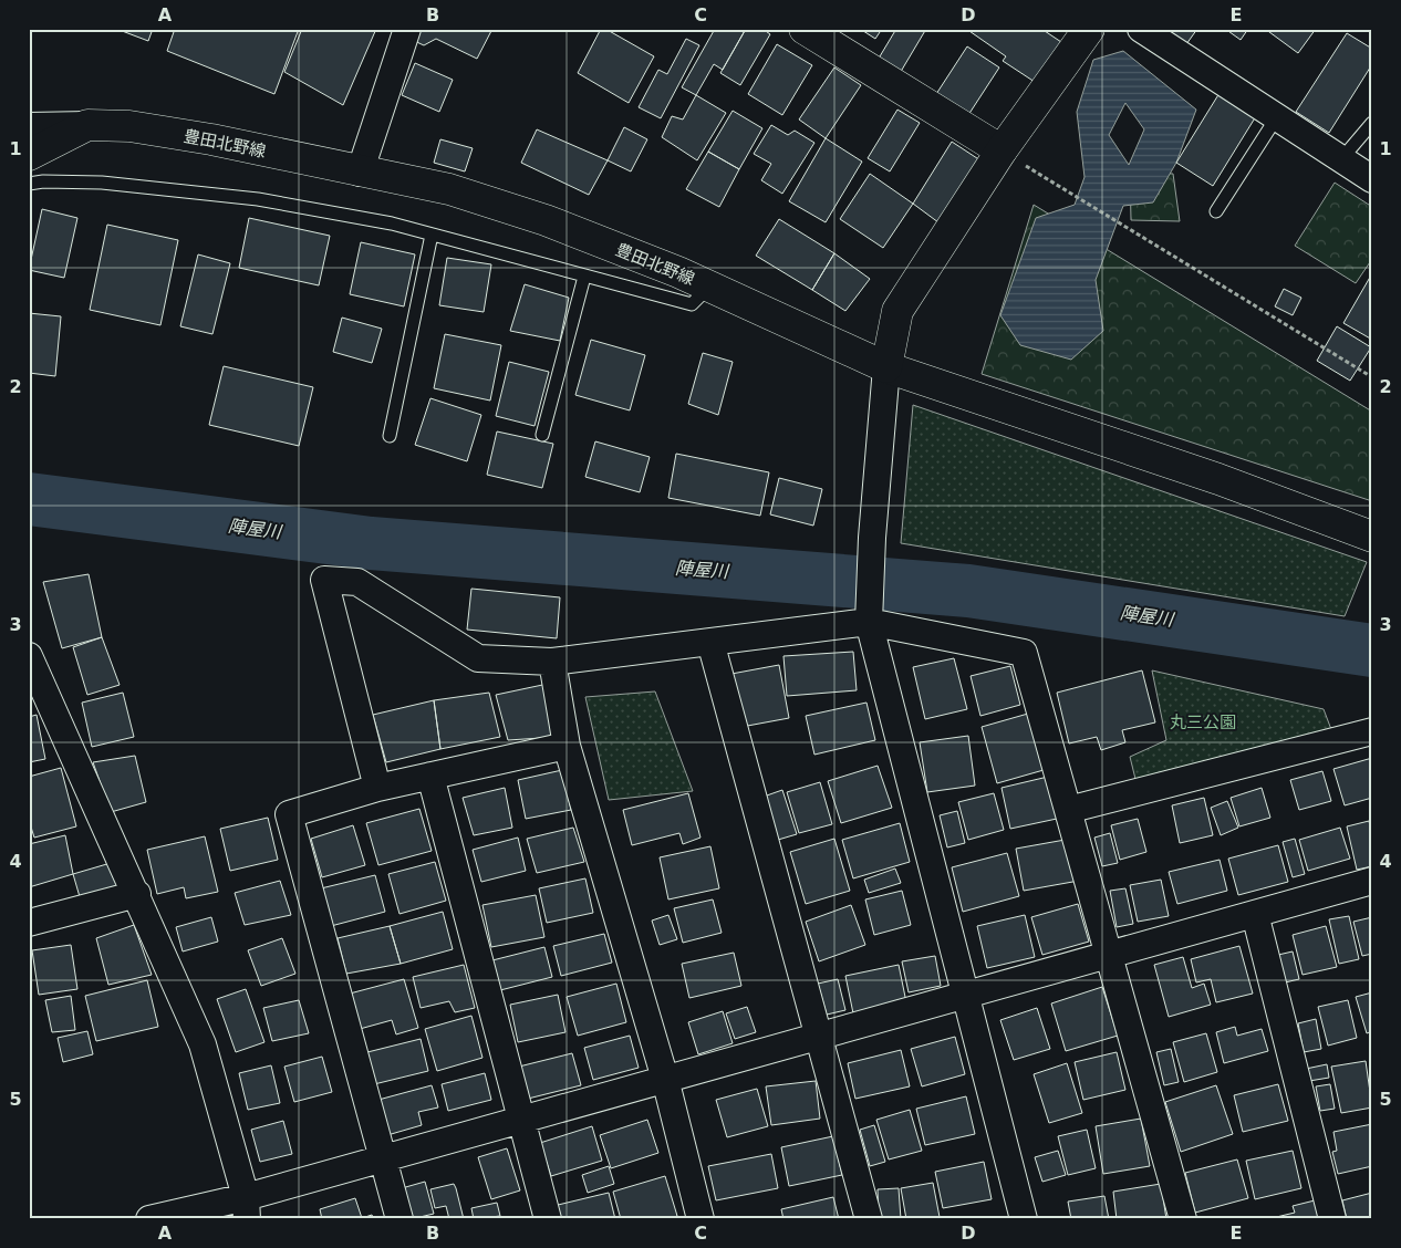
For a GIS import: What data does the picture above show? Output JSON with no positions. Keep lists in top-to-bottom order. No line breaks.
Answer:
{"streets":{"main road":["豊田北野線"]},"water":["陣屋川"],"parks":["丸三公園"],"grid":{"columns":["A","B","C","D","E"],"rows":["1","2","3","4","5"]}}
